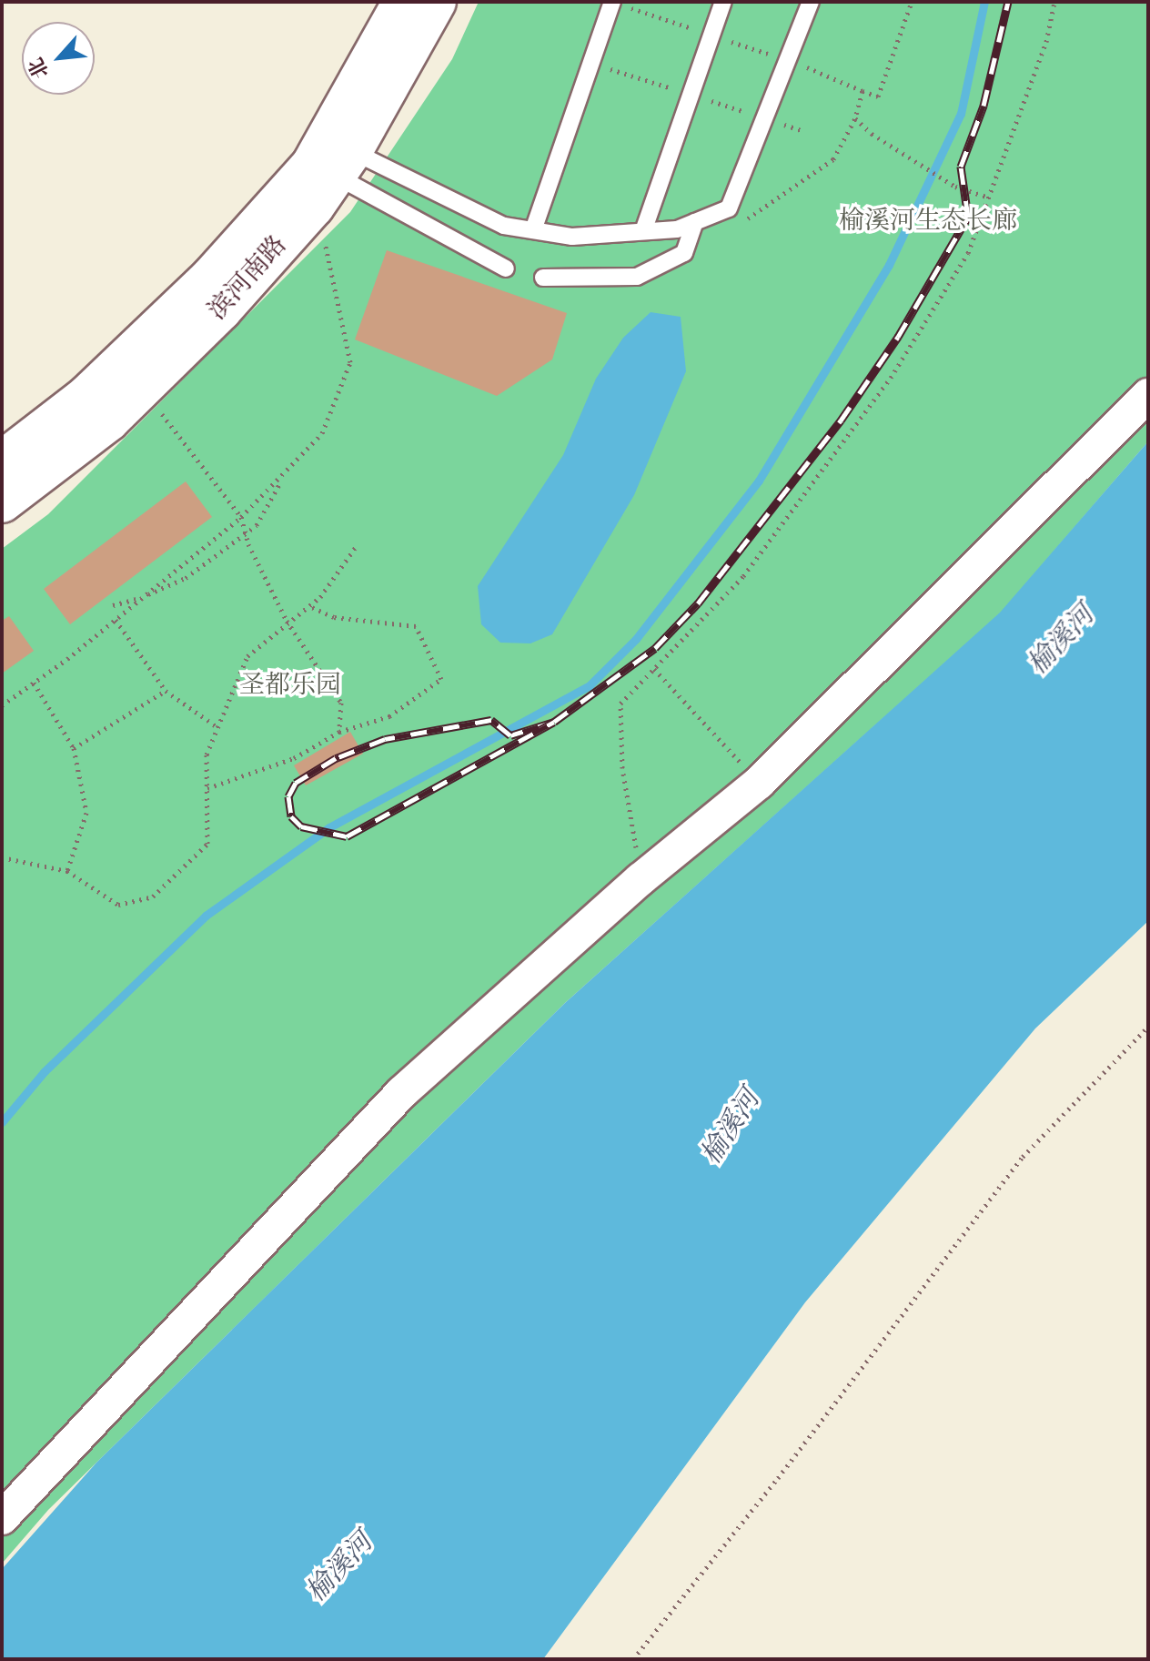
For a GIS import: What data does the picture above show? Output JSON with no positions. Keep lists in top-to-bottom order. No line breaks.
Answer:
{"streets":{"main road":["滨河南路"]},"water":["榆溪河"],"parks":["榆溪河生态长廊","圣都乐园"],"north":"bottom left"}
